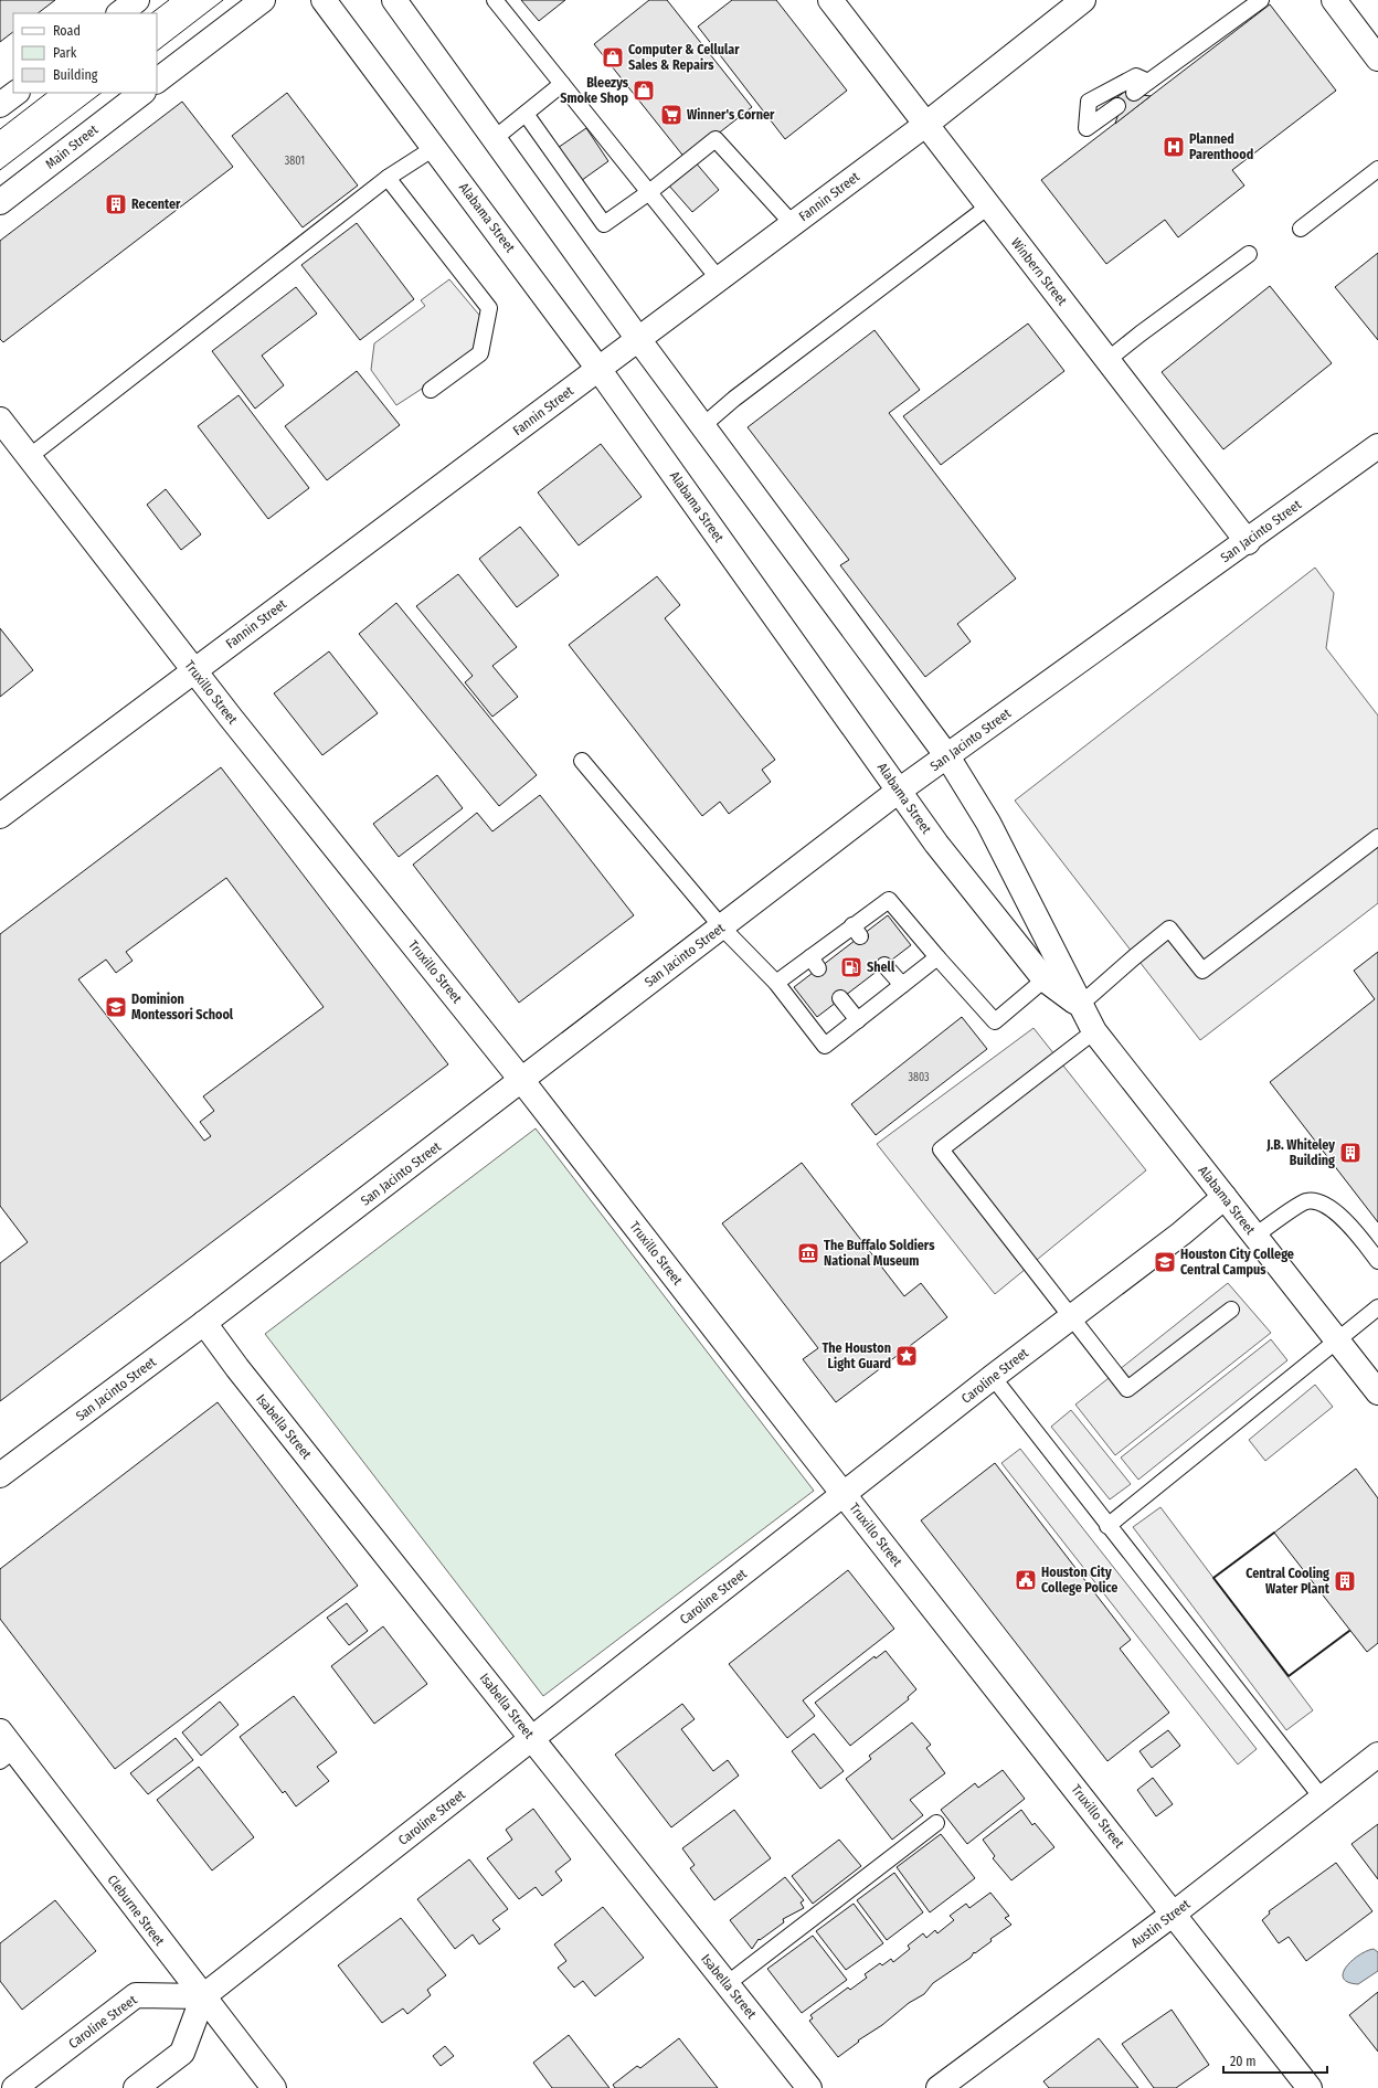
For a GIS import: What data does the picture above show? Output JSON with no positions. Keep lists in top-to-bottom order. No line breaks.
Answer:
{"streets":{"street":["Main Street","Fannin Street","Alabama Street","Winbern Street","San Jacinto Street","Truxillo Street","Caroline Street","Isabella Street","Cleburne Street","Austin Street"]},"crossings":[["Fannin Street","Alabama Street"],["Fannin Street","Winbern Street"],["Fannin Street","Truxillo Street"],["Alabama Street","San Jacinto Street"],["Alabama Street","Caroline Street"],["Winbern Street","San Jacinto Street"],["San Jacinto Street","Truxillo Street"],["San Jacinto Street","Isabella Street"],["Truxillo Street","Caroline Street"],["Truxillo Street","Austin Street"],["Caroline Street","Isabella Street"],["Caroline Street","Cleburne Street"]],"places":{"shop":["Computer & Cellular Sales & Repairs","Bleezys Smoke Shop"],"supermarket":["Winner's Corner"],"hospital":["Planned Parenthood"],"building":["Recenter","J.B. Whiteley Building","Central Cooling Water Plant"],"fuel station":["Shell"],"school or university":["Dominion Montessori School","Houston City College Central Campus"],"museum":["The Buffalo Soldiers National Museum"],"place":["The Houston Light Guard"],"public building":["Houston City College Police"]},"house_numbers":["3801","3803"],"legend":["Road","Park","Building"],"scale_bar":"20 m"}
